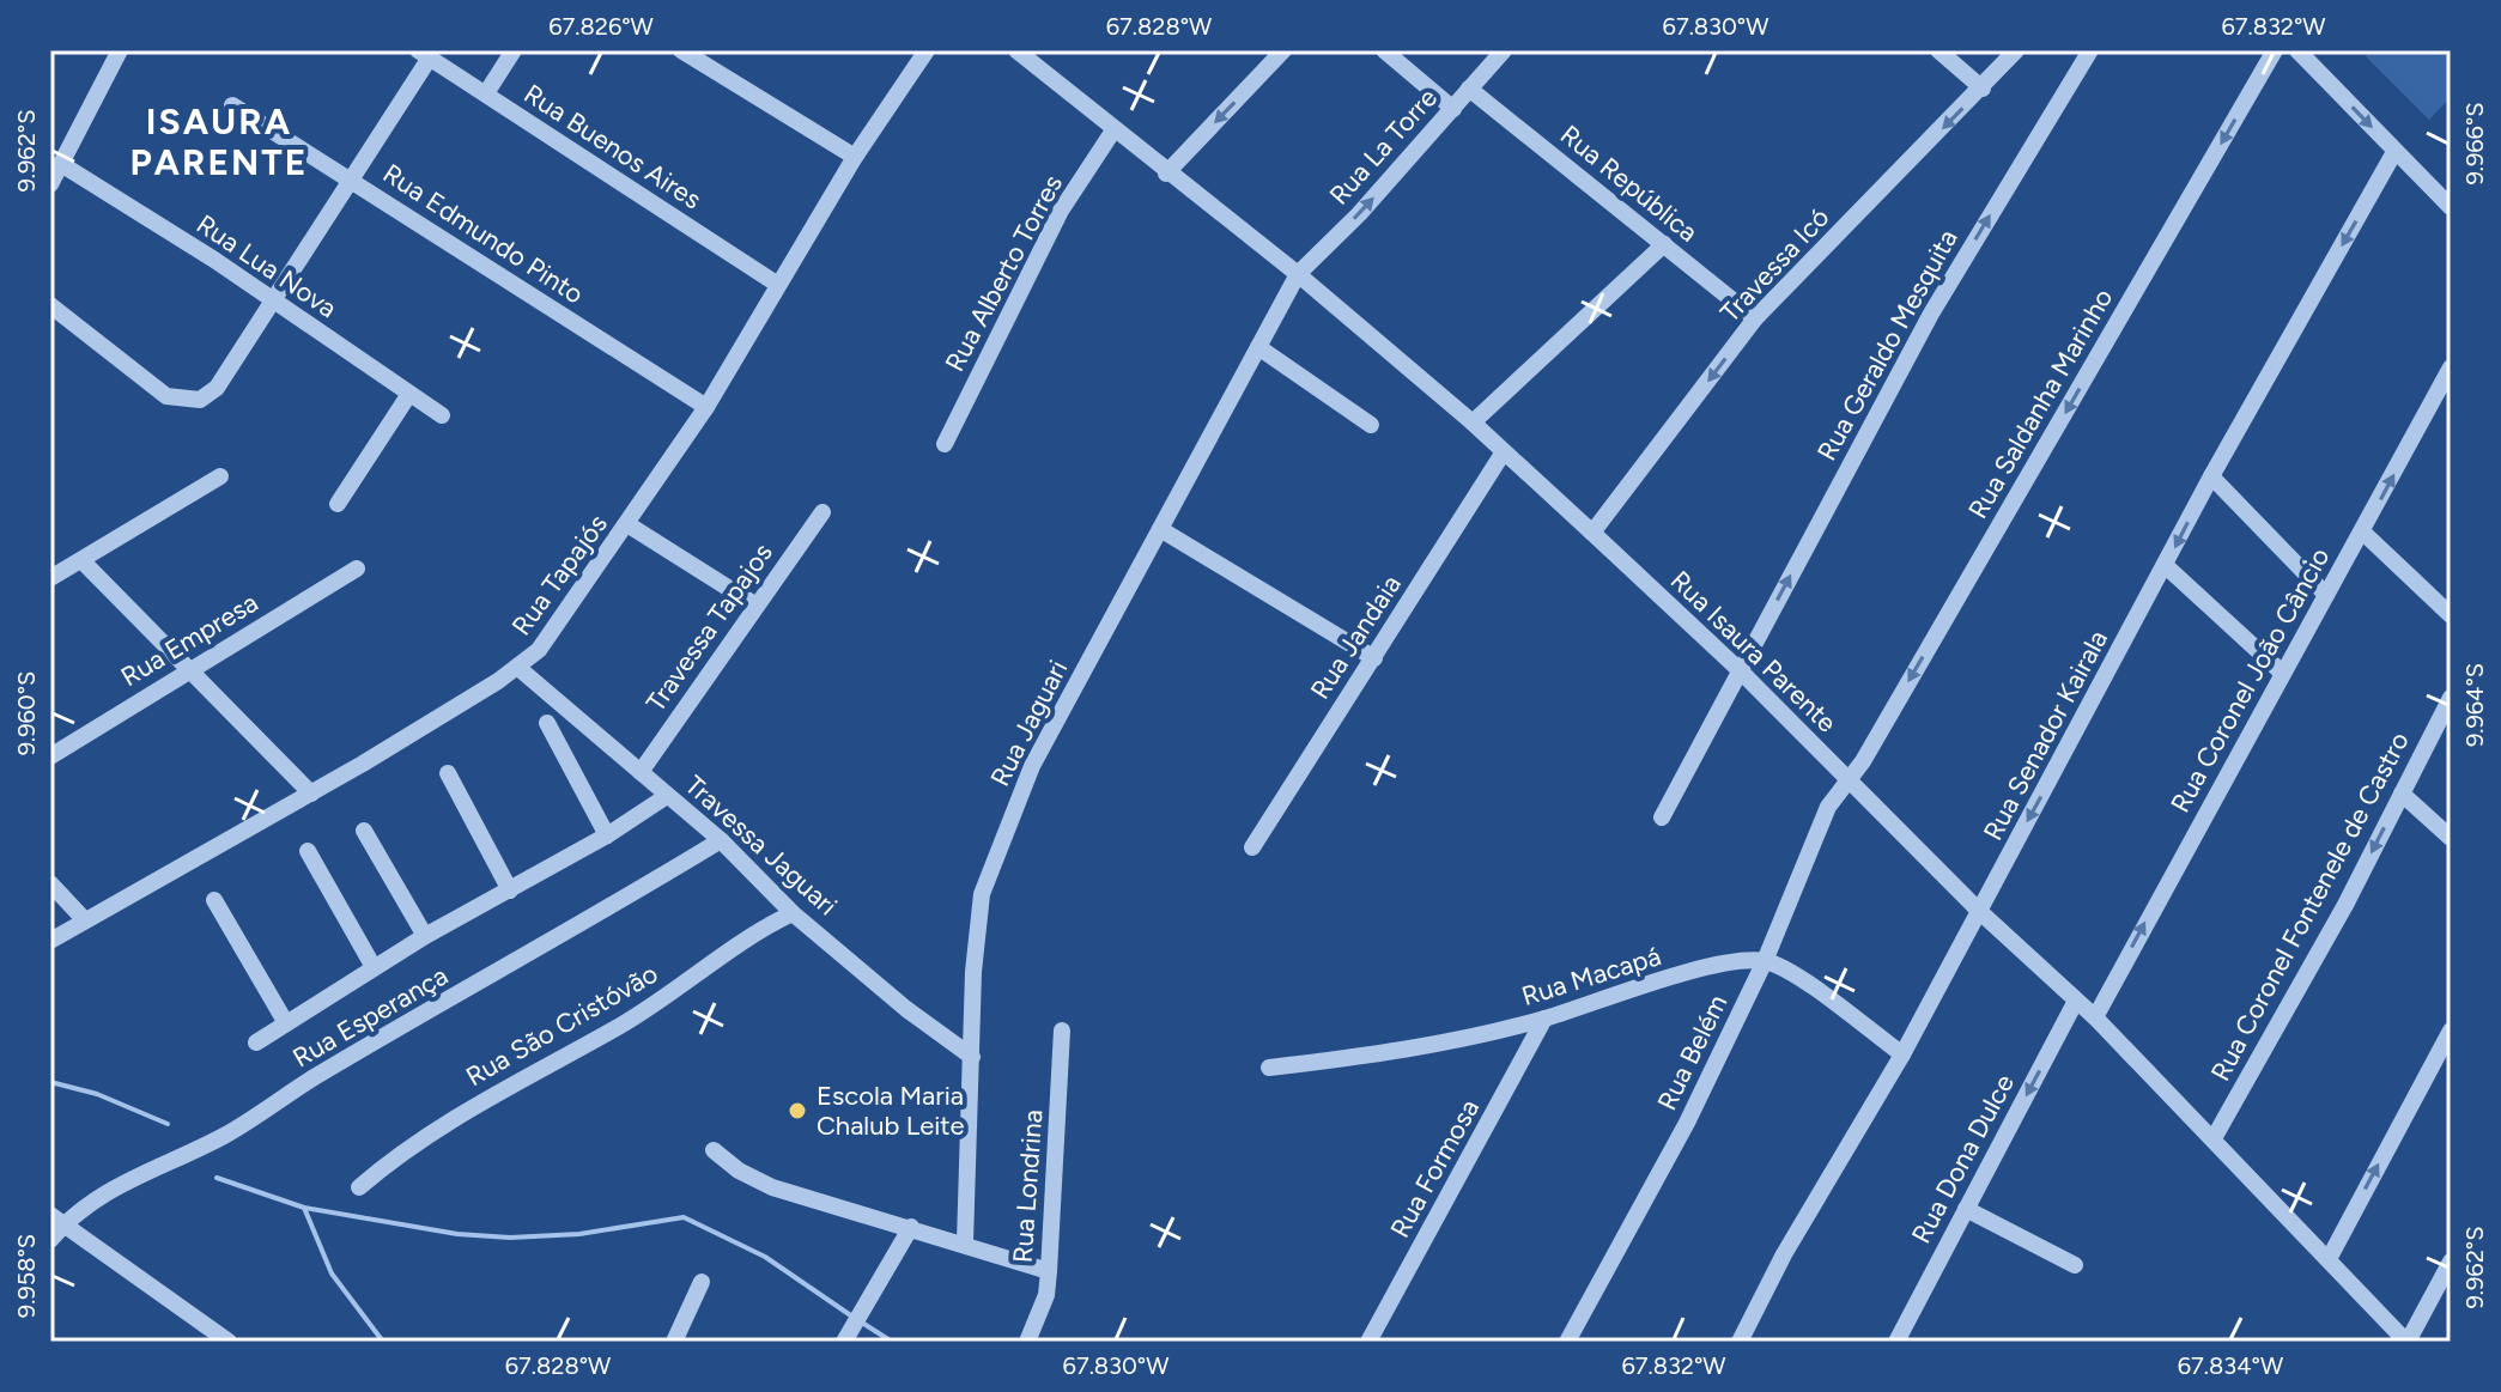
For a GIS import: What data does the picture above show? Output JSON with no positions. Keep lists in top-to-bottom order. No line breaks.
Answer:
{"streets":{"street":["Rua Buenos Aires","Rua La Torre","Rua República","Rua Edmundo Pinto","Travessa Icó","Rua Lua Nova","Rua Alberto Torres","Rua Geraldo Mesquita","Rua Saldanha Marinho","Rua Tapajós","Travessa Tapajos","Rua Jandaia","Rua Empresa","Rua Isaura Parente","Rua Coronel João Câncio","Rua Jaguari","Rua Senador Kairala","Travessa Jaguari","Rua Coronel Fontenele de Castro","Rua Macapá","Rua Esperança","Rua São Cristóvão","Rua Belém","Rua Dona Dulce","Rua Formosa","Rua Londrina"]},"crossings":[["Rua Buenos Aires","Rua Tapajós"],["Rua La Torre","Rua República"],["Rua La Torre","Rua Isaura Parente"],["Rua La Torre","Rua Jaguari"],["Rua República","Travessa Icó"],["Rua Edmundo Pinto","Rua Tapajós"],["Travessa Icó","Rua Isaura Parente"],["Rua Alberto Torres","Rua Isaura Parente"],["Rua Geraldo Mesquita","Rua Isaura Parente"],["Rua Saldanha Marinho","Rua Isaura Parente"],["Rua Saldanha Marinho","Rua Belém"],["Rua Tapajós","Travessa Jaguari"],["Travessa Tapajos","Travessa Jaguari"],["Rua Jandaia","Rua Isaura Parente"],["Rua Isaura Parente","Rua Coronel João Câncio"],["Rua Isaura Parente","Rua Jaguari"],["Rua Isaura Parente","Rua Senador Kairala"],["Rua Isaura Parente","Rua Coronel Fontenele de Castro"],["Rua Isaura Parente","Rua Belém"],["Rua Isaura Parente","Rua Dona Dulce"],["Rua Jaguari","Travessa Jaguari"],["Travessa Jaguari","Rua Esperança"],["Travessa Jaguari","Rua São Cristóvão"],["Rua Macapá","Rua Belém"],["Rua Macapá","Rua Formosa"]],"one_way":["Rua La Torre","Rua Geraldo Mesquita","Rua Saldanha Marinho","Rua Coronel João Câncio","Rua Senador Kairala","Rua Coronel Fontenele de Castro","Rua Dona Dulce"],"districts":["ISAURA PARENTE"],"places":["Escola Maria Chalub Leite"],"coordinates":["67.826°W","67.828°W","67.830°W","67.832°W","9.966°S","9.962°S","9.964°S","9.960°S","9.958°S","67.834°W"]}
